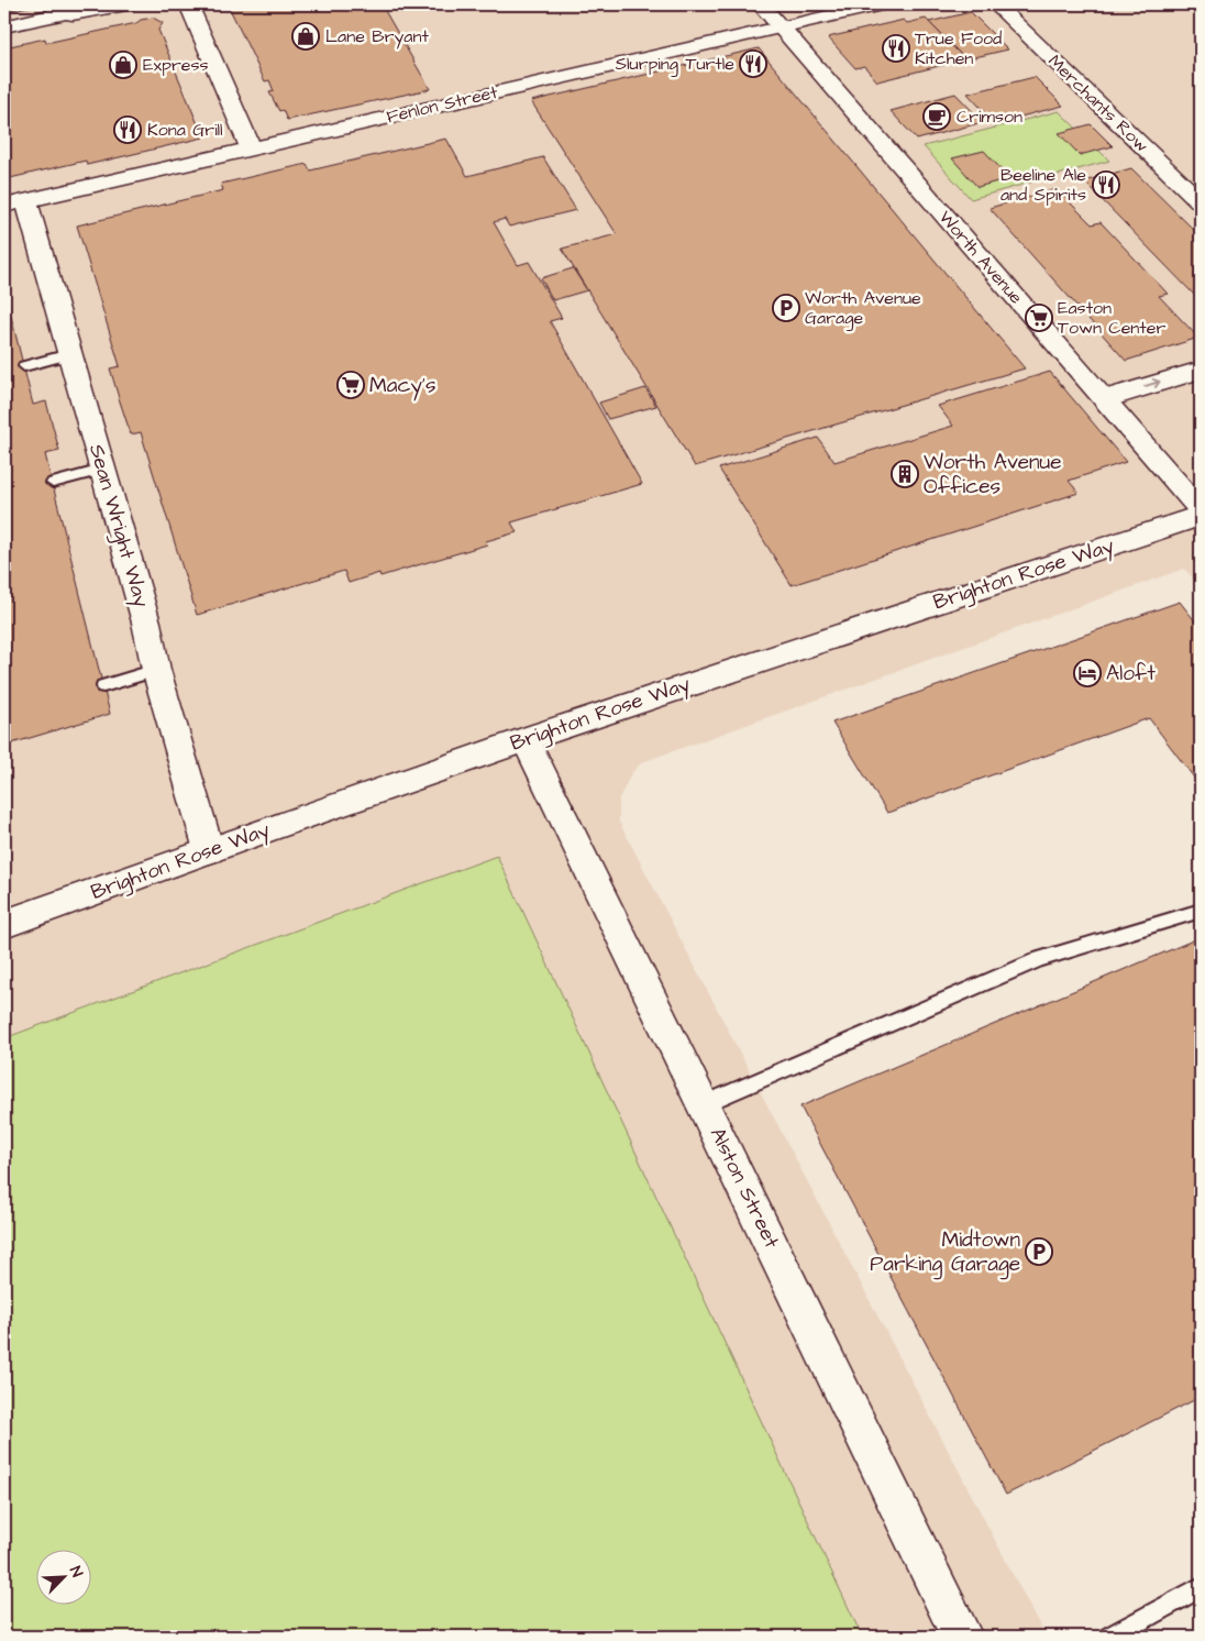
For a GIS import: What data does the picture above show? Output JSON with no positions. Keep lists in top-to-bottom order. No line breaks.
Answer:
{"streets":{"street":["Merchants Row","Fenlon Street","Worth Avenue","Sean Wright Way","Brighton Rose Way","Alston Street"]},"crossings":[["Fenlon Street","Worth Avenue"],["Fenlon Street","Sean Wright Way"],["Sean Wright Way","Brighton Rose Way"],["Brighton Rose Way","Alston Street"]],"places":{"shop":["Lane Bryant","Express"],"restaurant":["True Food Kitchen","Slurping Turtle","Kona Grill","Beeline Ale and Spirits"],"cafe":["Crimson"],"parking":["Worth Avenue Garage","Midtown Parking Garage"],"supermarket":["Easton Town Center","Macy's"],"building":["Worth Avenue Offices"],"hotel":["Aloft"]},"north":"top right"}
